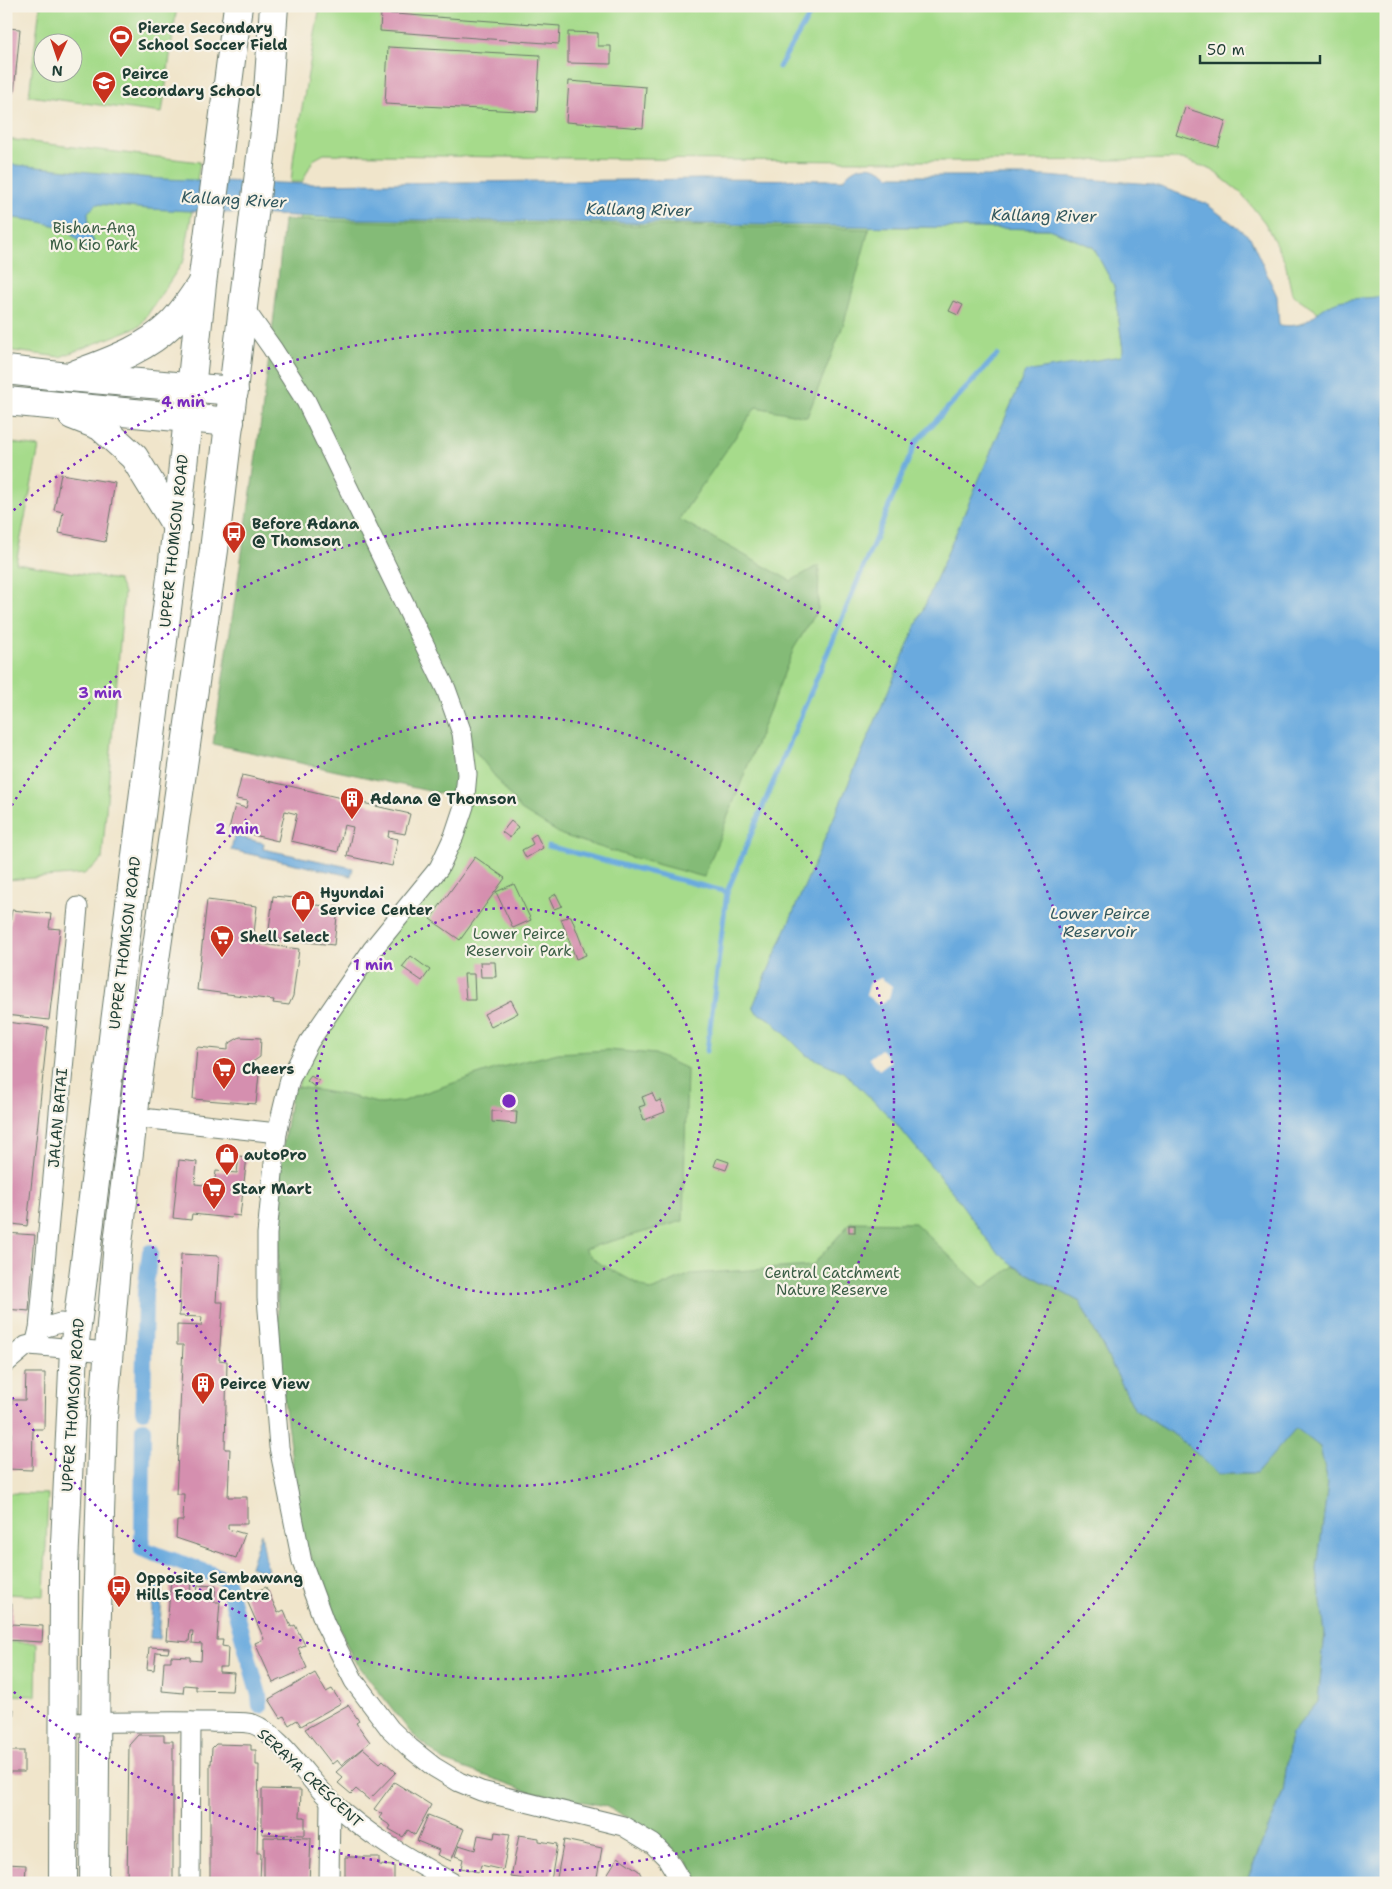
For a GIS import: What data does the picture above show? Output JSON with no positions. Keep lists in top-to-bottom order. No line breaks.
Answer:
{"streets":{"main road":["UPPER THOMSON ROAD"],"street":["JALAN BATAI","SERAYA CRESCENT"]},"crossings":[["UPPER THOMSON ROAD","SERAYA CRESCENT"]],"water":["Kallang River","Lower Peirce Reservoir"],"parks":["Bishan-Ang Mo Kio Park","Lower Peirce Reservoir Park","Central Catchment Nature Reserve"],"places":{"sports":["Pierce Secondary School Soccer Field"],"school or university":["Peirce Secondary School"],"bus stop":["Before Adana @ Thomson","Opposite Sembawang Hills Food Centre"],"building":["Adana @ Thomson","Peirce View"],"shop":["Hyundai Service Center","autoPro"],"supermarket":["Shell Select","Cheers","Star Mart"]},"scale_bar":"50 m","north":"bottom","rings":["4 min","3 min","2 min","1 min"]}
